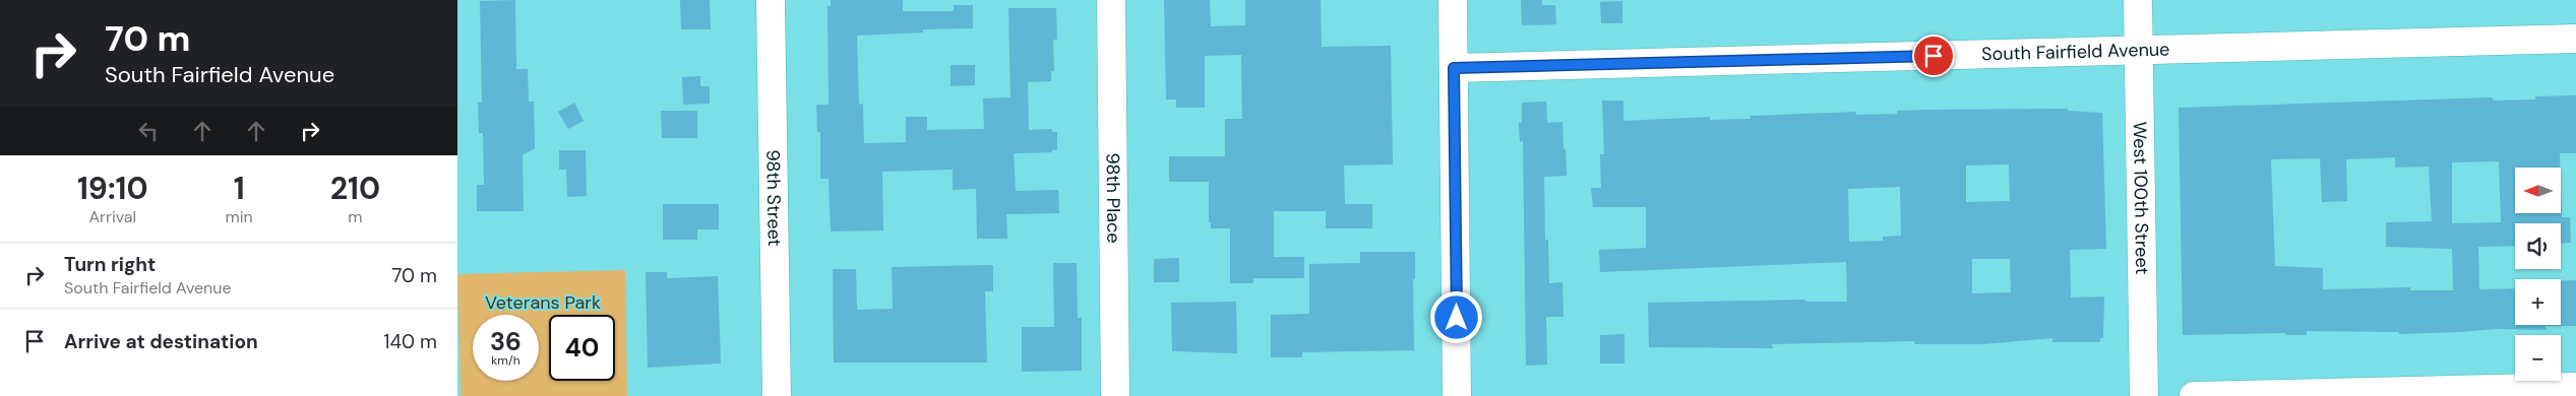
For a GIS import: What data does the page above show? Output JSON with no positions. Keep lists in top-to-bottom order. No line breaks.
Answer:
{"streets":{"street":["South Fairfield Avenue","98th Street","98th Place","West 100th Street"]},"crossings":[["South Fairfield Avenue","West 100th Street"]],"parks":["Veterans Park"],"north":"left","page":{"turn":["70 m","South Fairfield Avenue"],"eta":["19:10","Arrival","1","min","210","m"],"map_buttons":["+","−"],"list":[{"name":"Turn right","note":"South Fairfield Avenue","value":"70 m"},{"name":"Arrive at destination","value":"140 m"}],"speed":"36 km/h","limit":"40"}}
